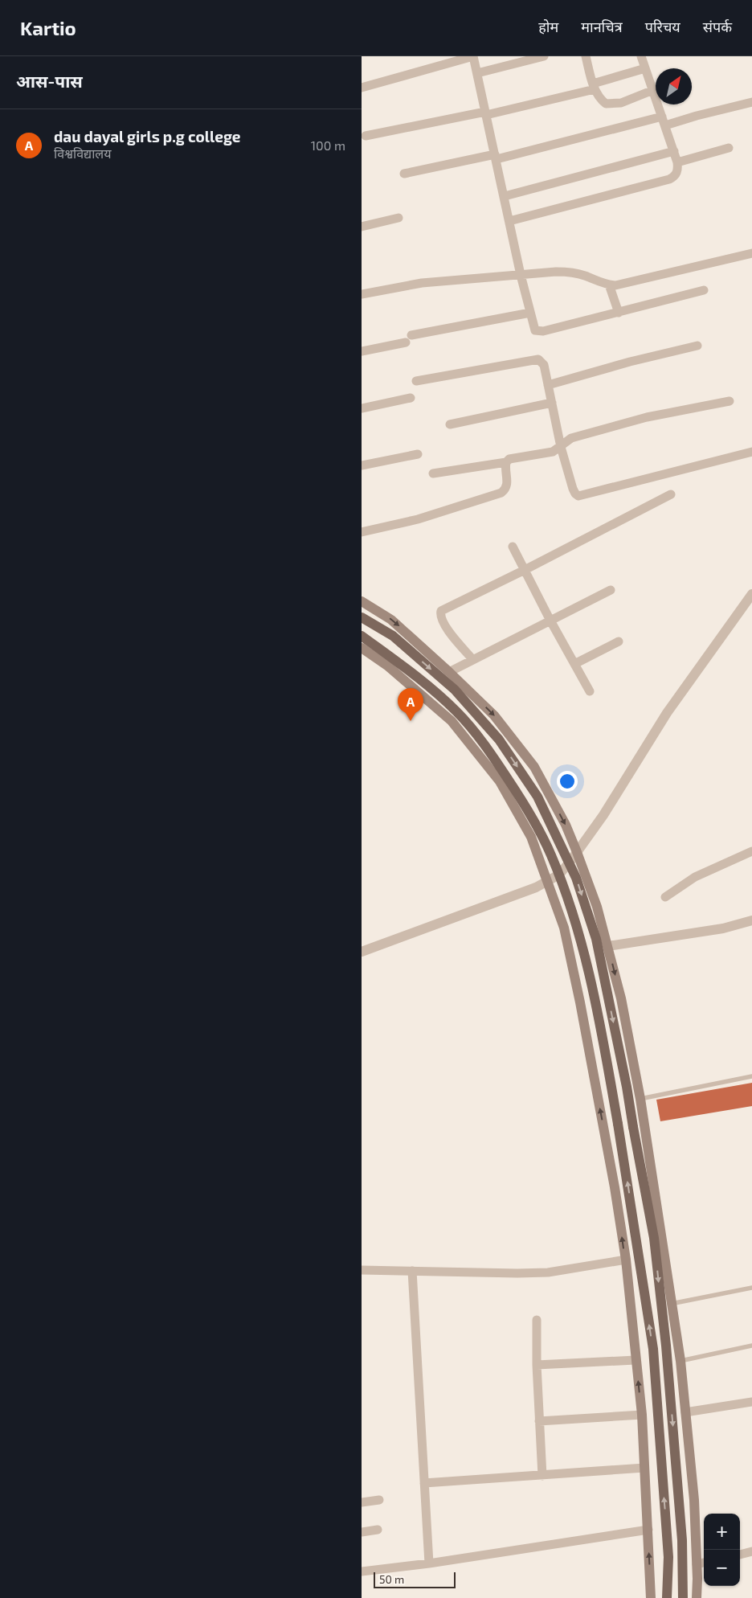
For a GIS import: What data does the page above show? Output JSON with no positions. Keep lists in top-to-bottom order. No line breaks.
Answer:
{"scale_bar":"50 m","north":"top right","page":{"header":"Kartio","nav":["होम","मानचित्र","परिचय","संपर्क"],"heading":"आस-पास","list":[{"mark":"A","name":"dau dayal girls p.g college","note":"विश्वविद्यालय","value":"100 m"}],"pins":"A","map_buttons":["+","−"],"scale":"50 m"}}
